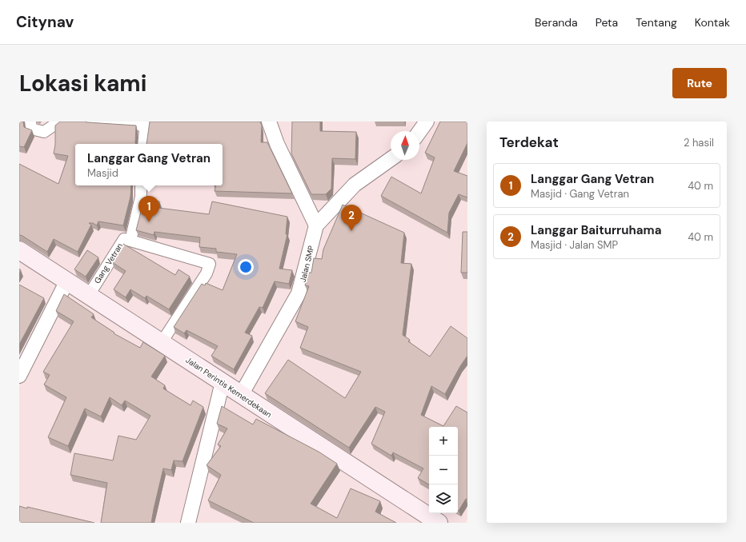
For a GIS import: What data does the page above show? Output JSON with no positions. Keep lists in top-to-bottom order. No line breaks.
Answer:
{"streets":{"main road":["Jalan Perintis Kemerdekaan"],"street":["Gang Vetran","Jalan SMP"]},"crossings":[["Gang Vetran","Jalan Perintis Kemerdekaan"],["Jalan SMP","Jalan Perintis Kemerdekaan"]],"north":"top","page":{"header":"Citynav","nav":["Beranda","Peta","Tentang","Kontak"],"buttons":"Rute","title":"Lokasi kami","heading":["Terdekat","2 hasil"],"popup":["Langgar Gang Vetran","Masjid"],"list":[{"mark":"1","name":"Langgar Gang Vetran","note":"Masjid · Gang Vetran","value":"40 m"},{"mark":"2","name":"Langgar Baiturruhama","note":"Masjid · Jalan SMP","value":"40 m"}],"pins":["1","2"],"map_buttons":["+","−"]}}
